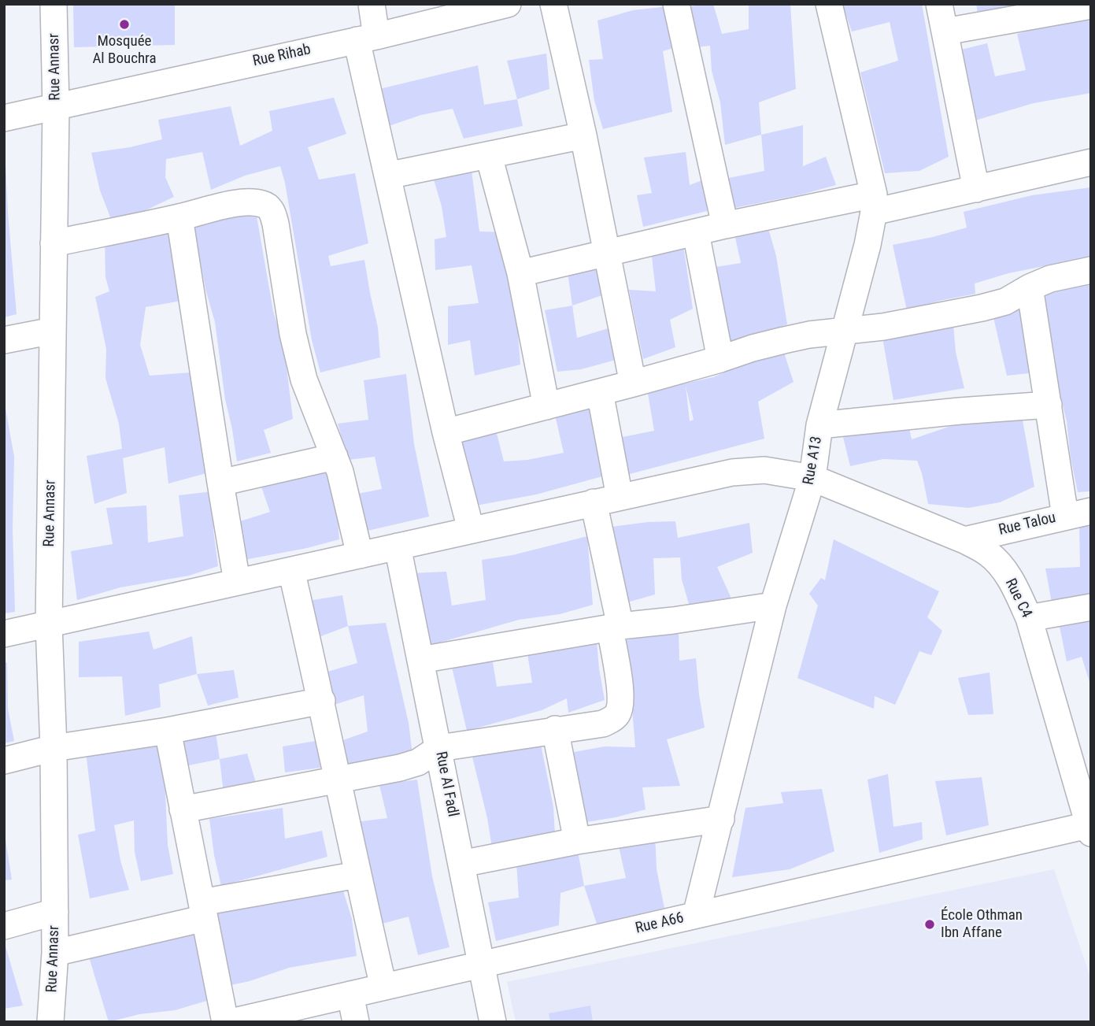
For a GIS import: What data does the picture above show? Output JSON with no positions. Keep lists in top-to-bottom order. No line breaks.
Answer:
{"streets":{"street":["Rue Rihab","Rue Annasr","Rue A13","Rue Talou","Rue C4","Rue Al Fadl","Rue A66"]},"crossings":[["Rue Rihab","Rue Annasr"],["Rue Annasr","Rue C4"],["Rue A13","Rue C4"],["Rue A13","Rue A66"],["Rue Talou","Rue C4"],["Rue C4","Rue Al Fadl"],["Rue C4","Rue A66"],["Rue Al Fadl","Rue A66"]],"places":["Mosquée Al Bouchra","École Othman Ibn Affane"]}
